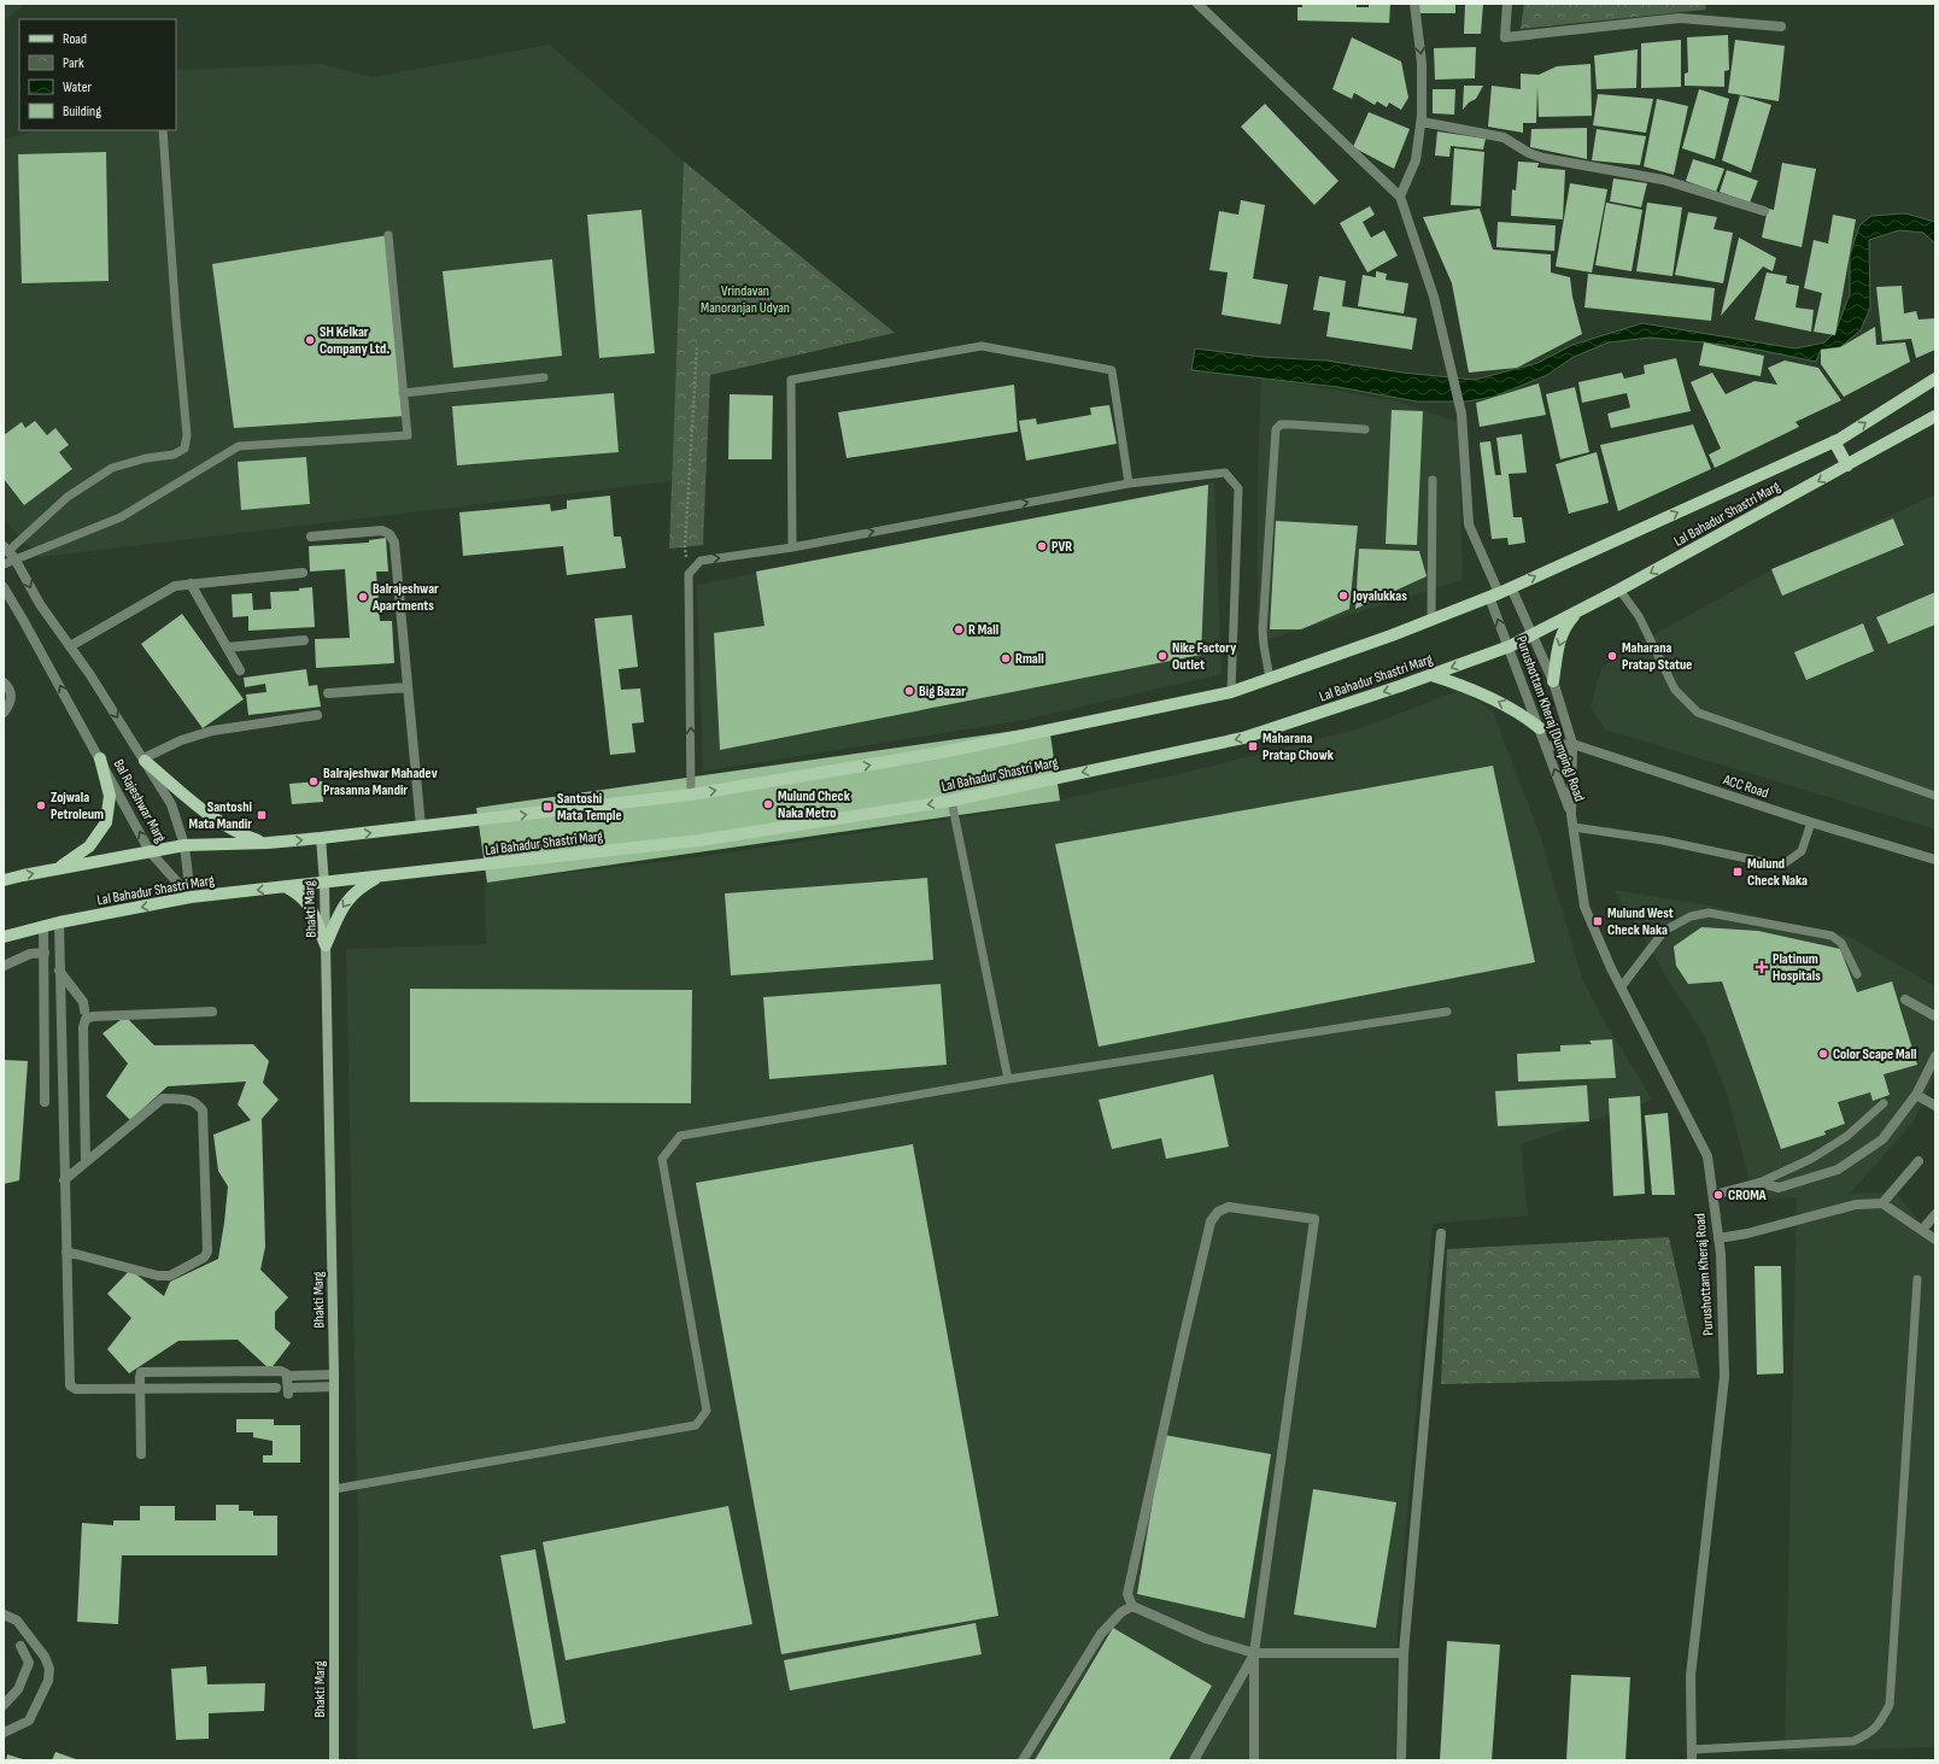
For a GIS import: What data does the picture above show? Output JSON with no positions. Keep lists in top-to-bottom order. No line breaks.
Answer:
{"streets":{"main road":["Lal Bahadur Shastri Marg","Bhakti Marg"],"street":["Purushottam Kheraj (Dumping) Road","ACC Road","Bal Rajeshwar Marg","Purushottam Kheraj Road"]},"crossings":[["Lal Bahadur Shastri Marg","Purushottam Kheraj (Dumping) Road"],["Lal Bahadur Shastri Marg","Bal Rajeshwar Marg"],["Lal Bahadur Shastri Marg","Bhakti Marg"],["Purushottam Kheraj (Dumping) Road","ACC Road"],["Purushottam Kheraj (Dumping) Road","Purushottam Kheraj Road"]],"parks":["Vrindavan Manoranjan Udyan"],"places":{"other":["SH Kelkar Company Ltd.","PVR","Joyalukkas","Balrajeshwar Apartments","R Mall","Nike Factory Outlet","Maharana Pratap Statue","Rmall","Big Bazar","Balrajeshwar Mahadev Prasanna Mandir","Mulund Check Naka Metro","Zojwala Petroleum","Color Scape Mall","CROMA"],"transit":["Maharana Pratap Chowk","Santoshi Mata Temple","Santoshi Mata Mandir","Mulund Check Naka","Mulund West Check Naka"],"health":["Platinum Hospitals"]},"legend":["Road","Park","Water","Building"]}
